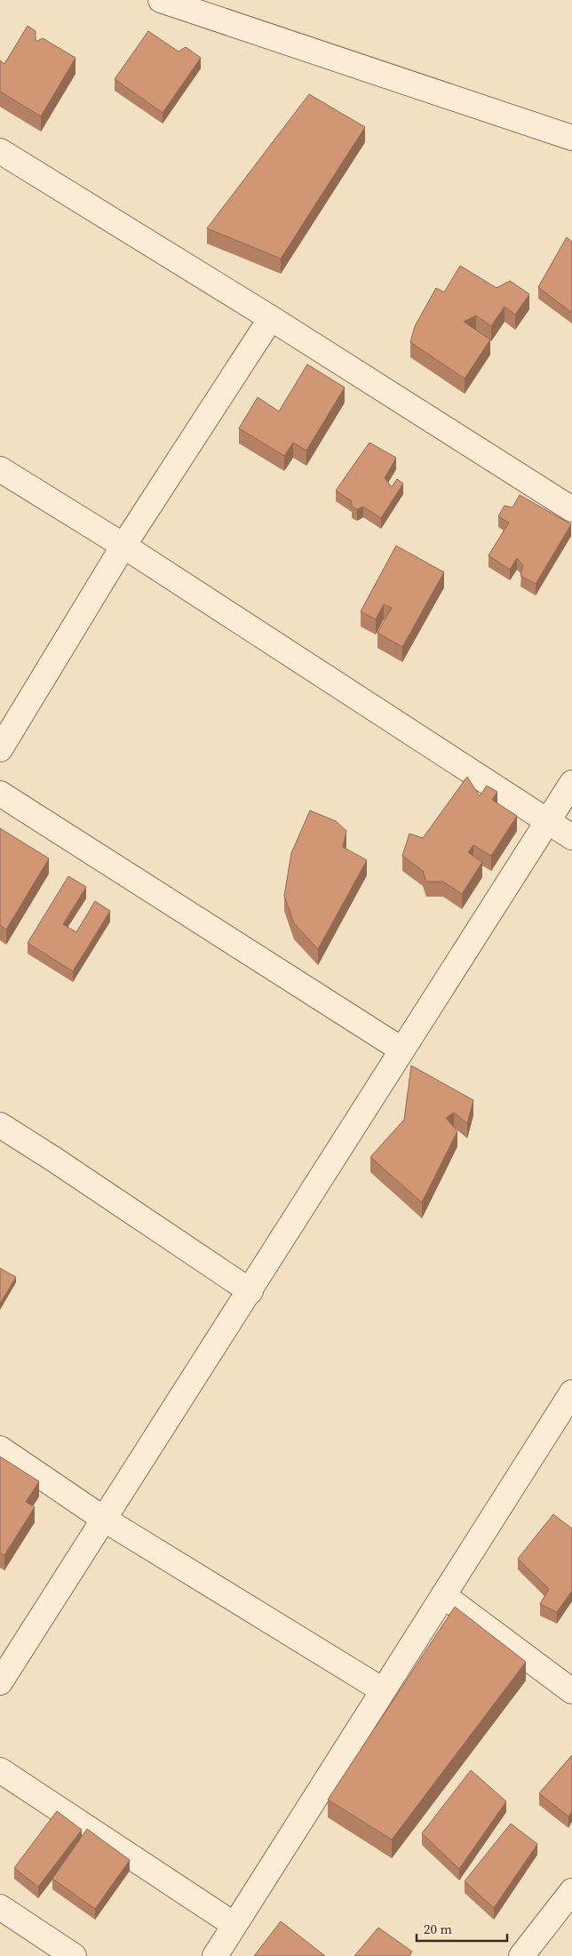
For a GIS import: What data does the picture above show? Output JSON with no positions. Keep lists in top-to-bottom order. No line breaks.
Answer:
{"scale_bar":"20 m"}
